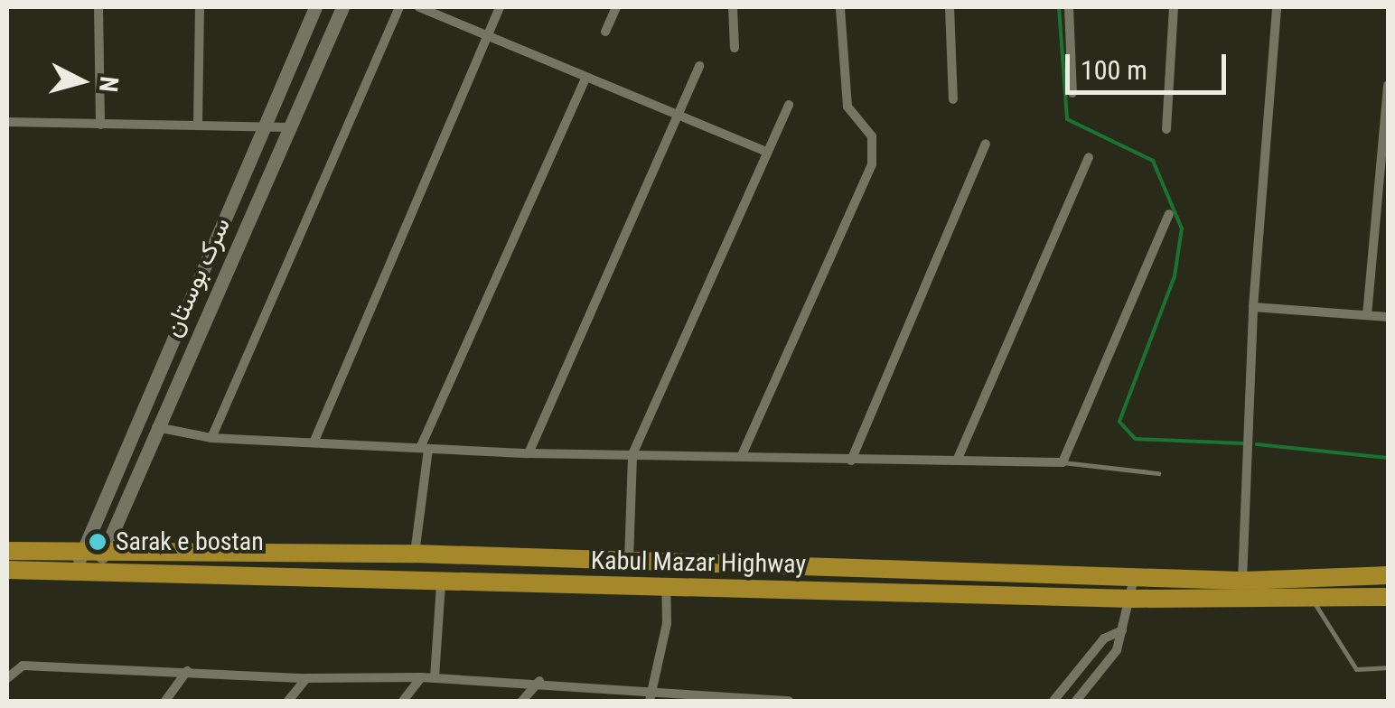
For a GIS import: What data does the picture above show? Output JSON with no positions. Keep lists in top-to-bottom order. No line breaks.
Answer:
{"streets":{"highway":["Kabul Mazar Highway"],"street":["سرک بوستان"]},"crossings":[["سرک بوستان","Kabul Mazar Highway"]],"places":["Sarak e bostan"],"scale_bar":"100 m","north":"right"}
